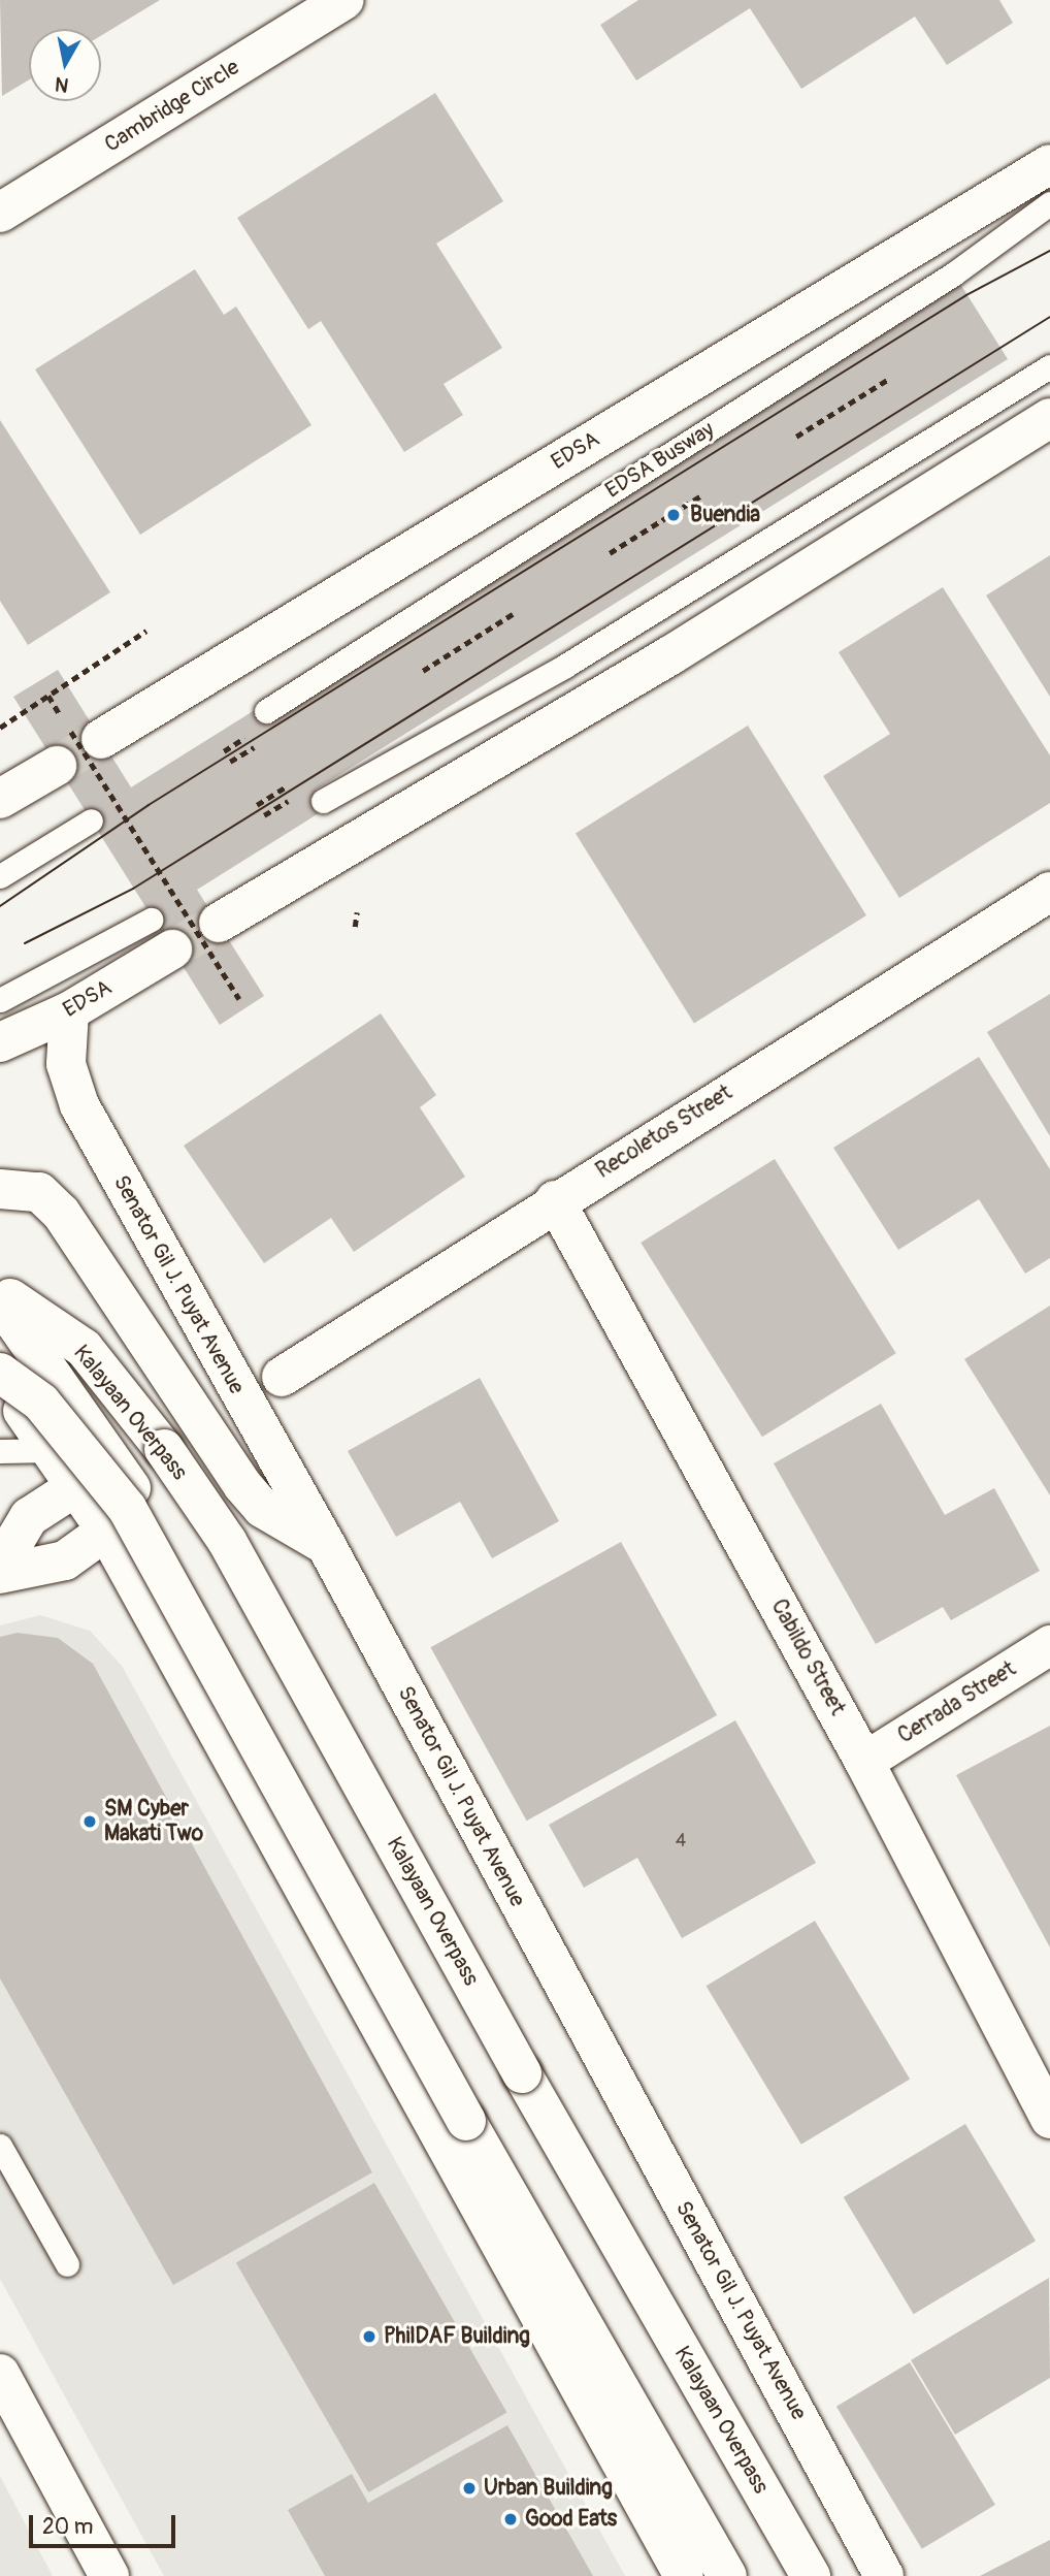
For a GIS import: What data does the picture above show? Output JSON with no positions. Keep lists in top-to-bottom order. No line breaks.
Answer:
{"streets":{"main road":["Cambridge Circle","EDSA","Recoletos Street","Senator Gil J. Puyat Avenue","Kalayaan Overpass","Cabildo Street","Cerrada Street"],"lane":["EDSA Busway"]},"crossings":[["EDSA","Senator Gil J. Puyat Avenue"],["Recoletos Street","Cabildo Street"],["Cabildo Street","Cerrada Street"]],"places":["Buendia","SM Cyber Makati Two","PhilDAF Building","Urban Building","Good Eats"],"house_numbers":["4"],"scale_bar":"20 m","north":"bottom"}
